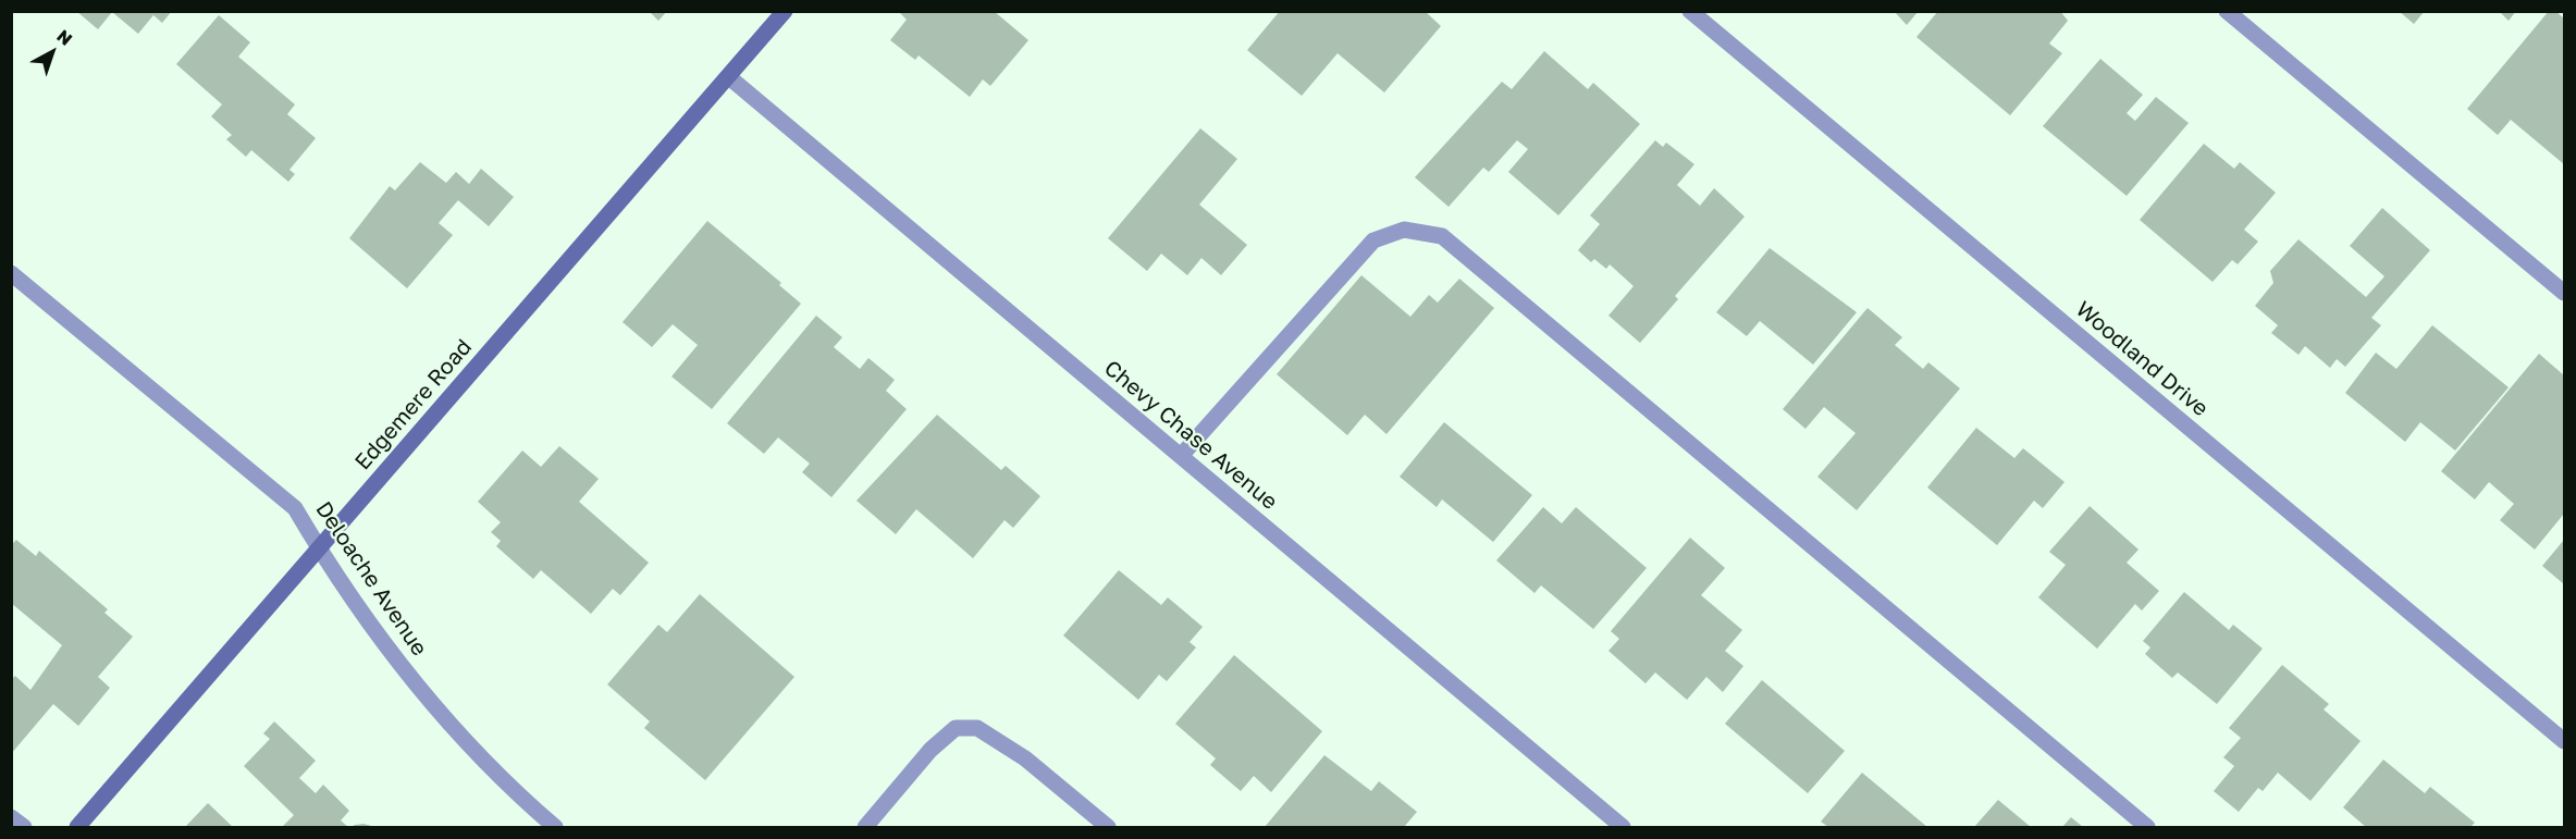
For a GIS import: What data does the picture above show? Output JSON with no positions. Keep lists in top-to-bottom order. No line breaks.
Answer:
{"streets":{"street":["Woodland Drive","Edgemere Road","Chevy Chase Avenue","Deloache Avenue"]},"crossings":[["Edgemere Road","Chevy Chase Avenue"],["Edgemere Road","Deloache Avenue"]],"north":"top right"}
